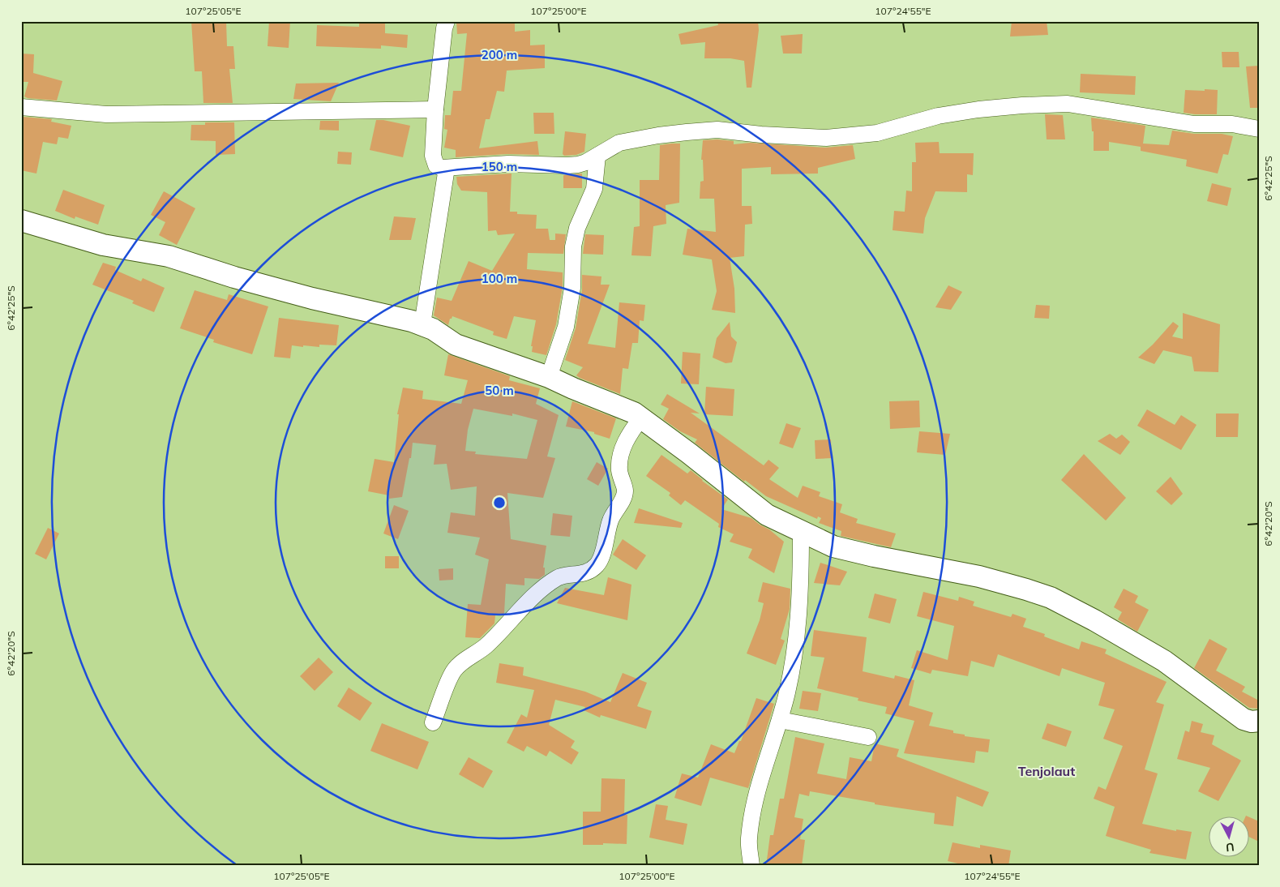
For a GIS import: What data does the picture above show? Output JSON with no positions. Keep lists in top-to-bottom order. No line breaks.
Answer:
{"districts":["Tenjolaut"],"north":"bottom","coordinates":["107°25'05\"E","107°25'00\"E","107°24'55\"E","6°42'25\"S","6°42'20\"S"],"rings":["200 m","150 m","100 m","50 m"]}
